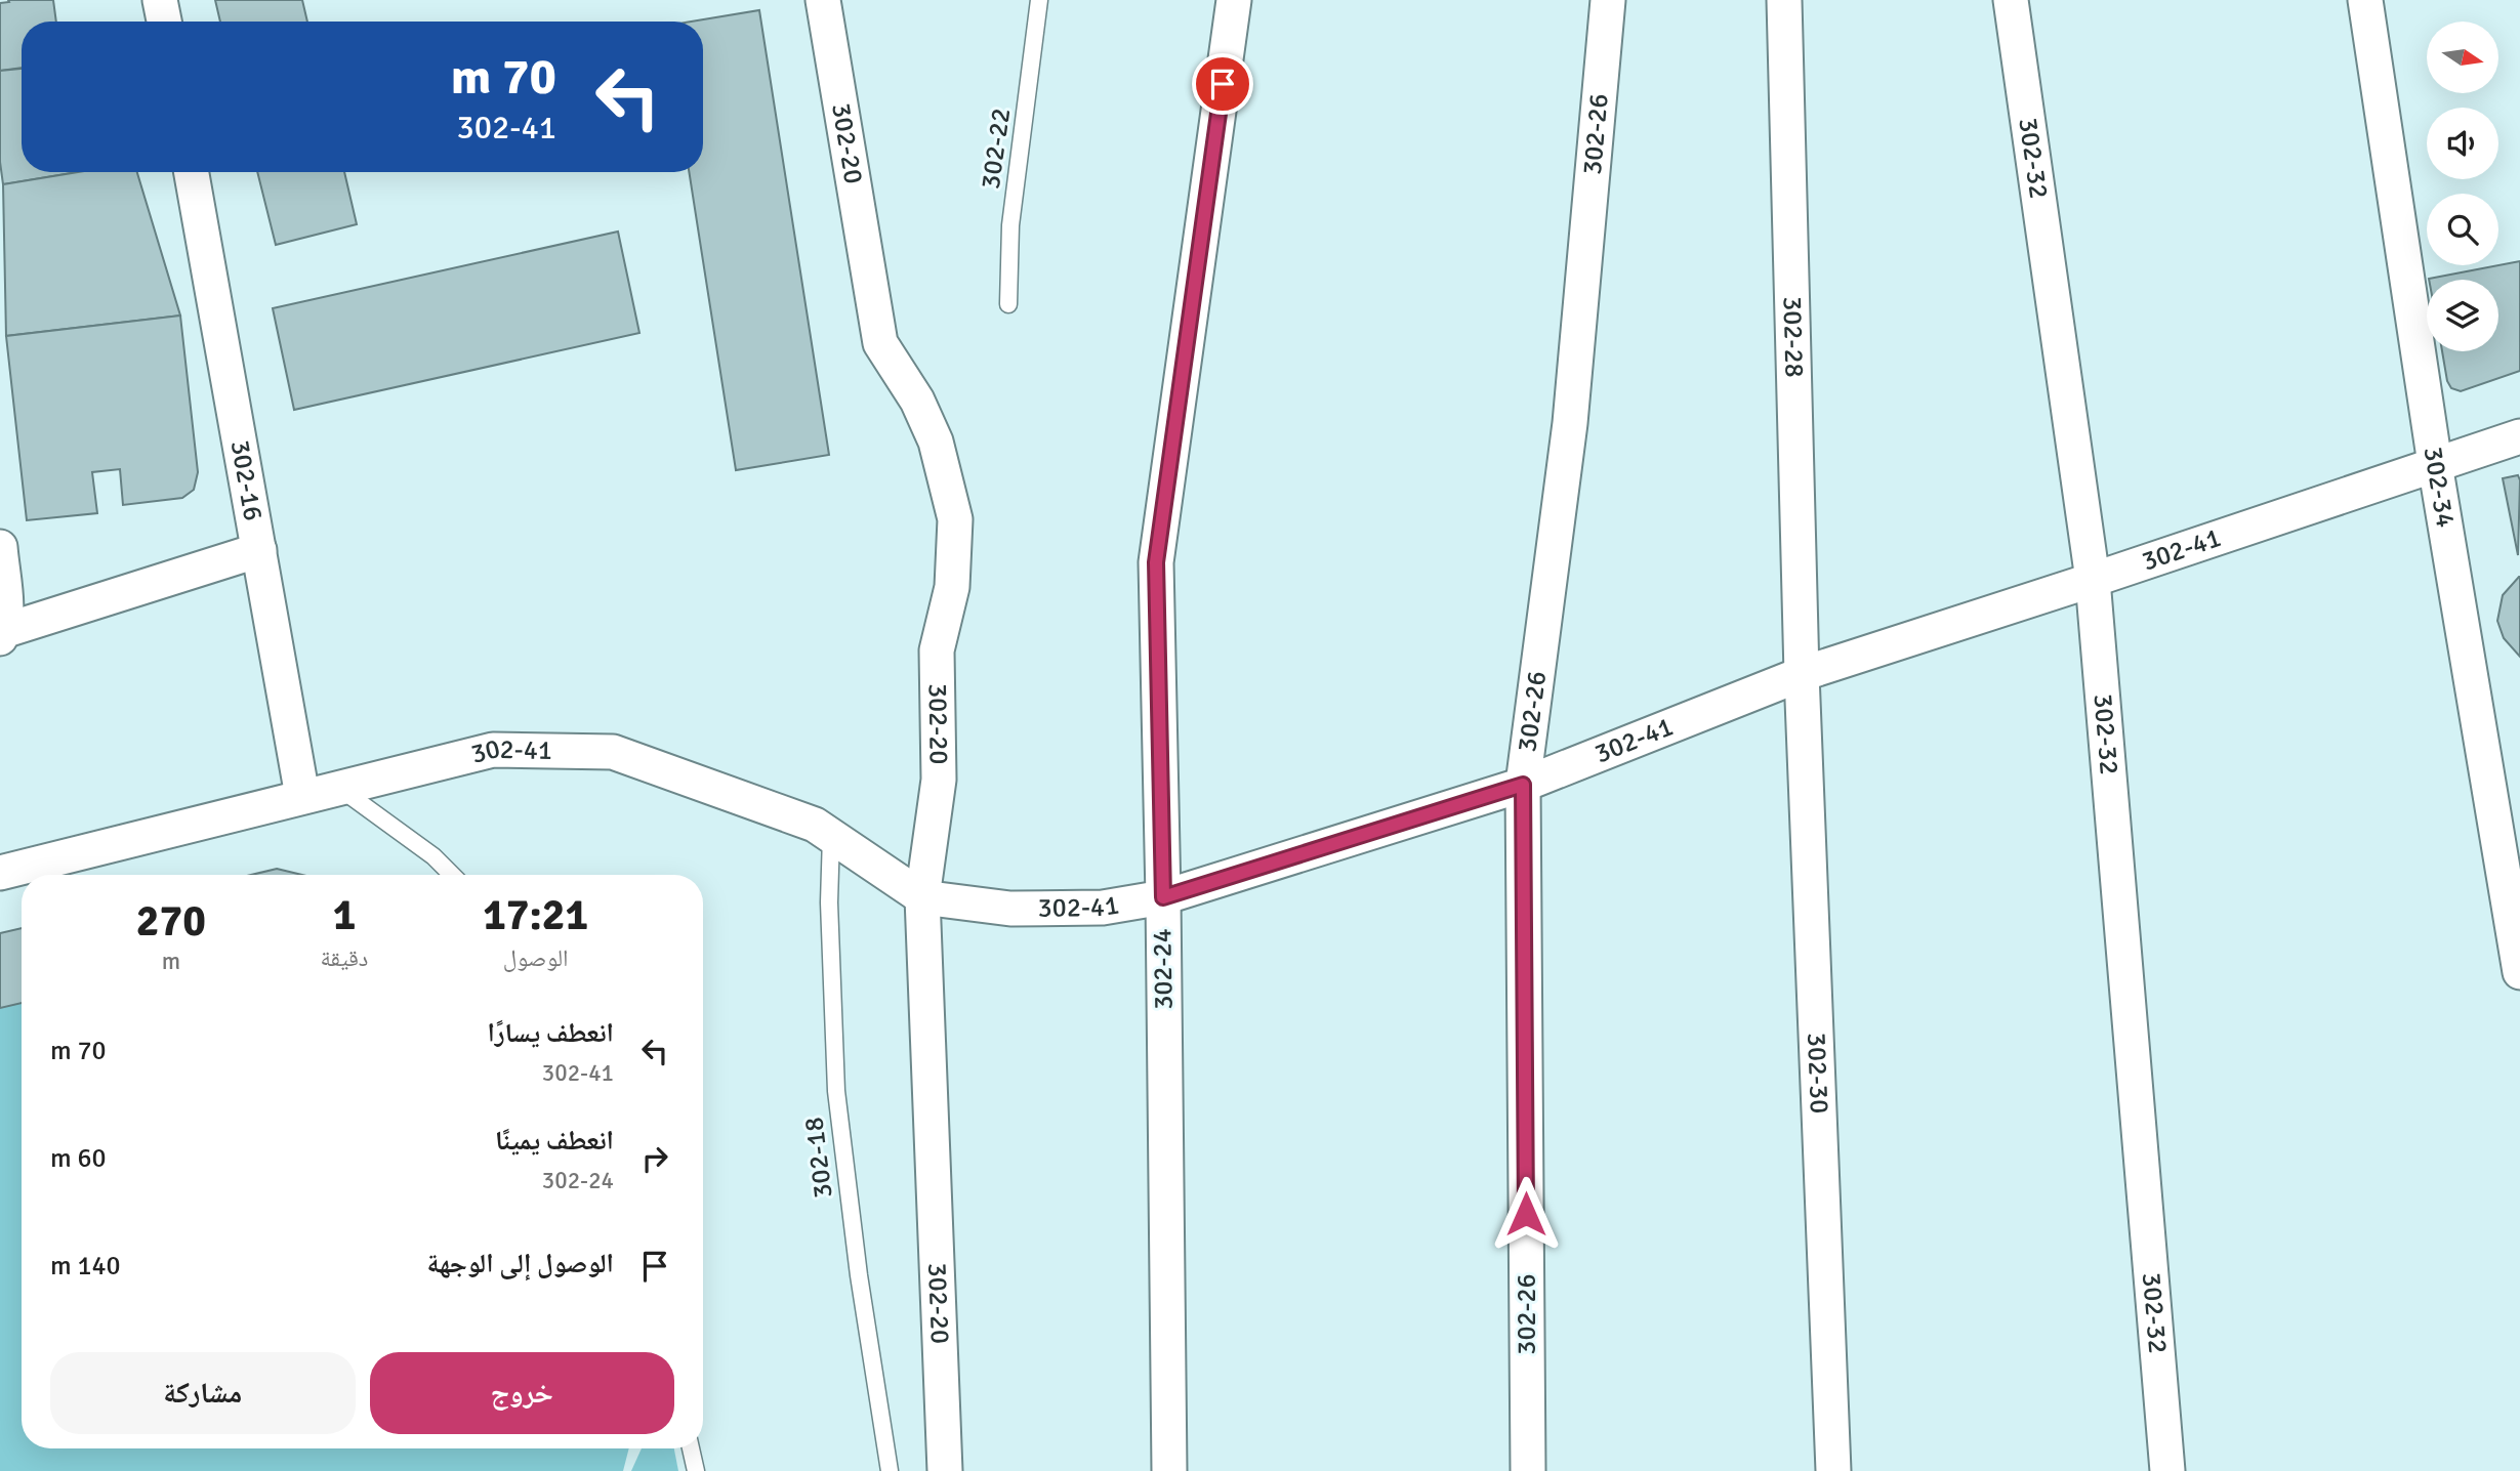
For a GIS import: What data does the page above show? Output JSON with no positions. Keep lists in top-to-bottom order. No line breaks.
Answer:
{"streets":{"street":["302-26","302-20","302-32","302-28","302-16","302-34","302-41","302-24","302-30"],"lane":["302-22","302-18"]},"crossings":[["302-26","302-41"],["302-20","302-41"],["302-32","302-41"],["302-28","302-41"],["302-28","302-30"],["302-16","302-41"],["302-34","302-41"],["302-41","302-24"],["302-41","302-30"],["302-41","302-18"]],"north":"right","page":{"turn":["70 m","302-41"],"eta":["17:21","الوصول","1","دقيقة","270","m"],"list":[{"name":"انعطف يسارًا","note":"302-41","value":"70 m"},{"name":"انعطف يمينًا","note":"302-24","value":"60 m"},{"name":"الوصول إلى الوجهة","value":"140 m"}],"buttons":["خروج","مشاركة"]}}
